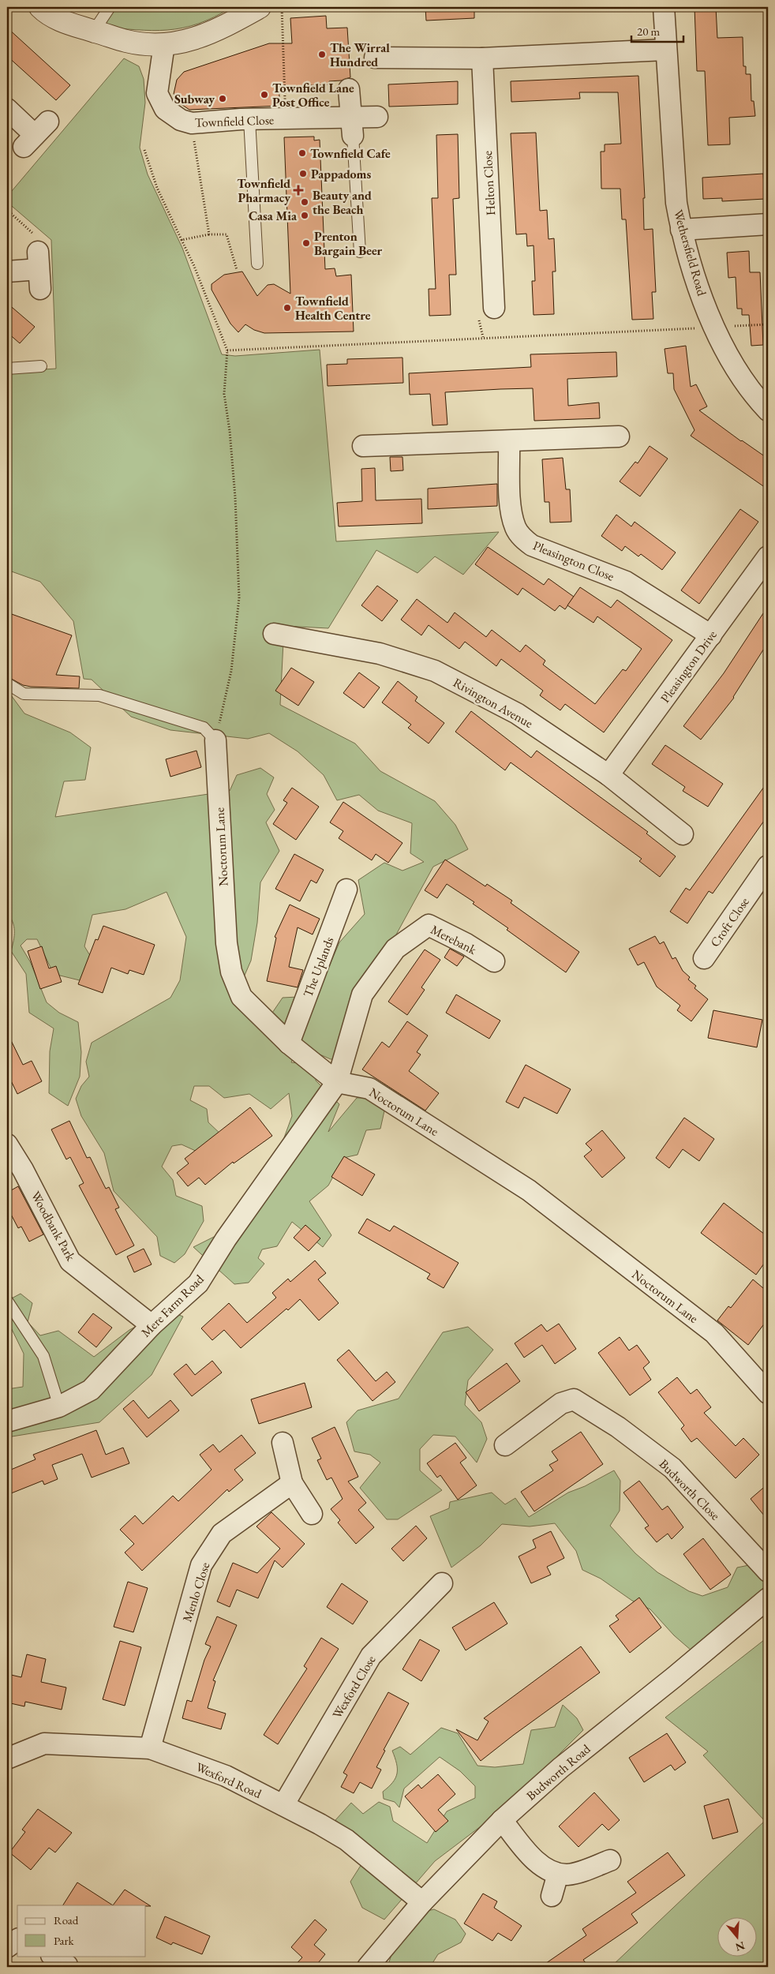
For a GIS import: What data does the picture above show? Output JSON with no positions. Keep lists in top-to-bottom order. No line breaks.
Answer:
{"streets":{"street":["Townfield Close","Helton Close","Wethersfield Road","Pleasington Close","Pleasington Drive","Rivington Avenue","Noctorum Lane","Croft Close","Merebank","The Uplands","Woodbank Park","Mere Farm Road","Budworth Close","Menlo Close","Wexford Close","Budworth Road","Wexford Road"]},"crossings":[["Pleasington Close","Pleasington Drive"],["Pleasington Drive","Rivington Avenue"],["Noctorum Lane","The Uplands"],["Noctorum Lane","Mere Farm Road"],["Merebank","Mere Farm Road"],["Woodbank Park","Mere Farm Road"],["Menlo Close","Wexford Road"],["Wexford Close","Wexford Road"],["Budworth Road","Wexford Road"]],"places":{"other":["The Wirral Hundred","Townfield Lane Post Office","Subway","Townfield Cafe","Pappadoms","Beauty and the Beach","Casa Mia","Prenton Bargain Beer","Townfield Health Centre"],"health":["Townfield Pharmacy"]},"legend":["Road","Park"],"scale_bar":"20 m","north":"bottom"}
